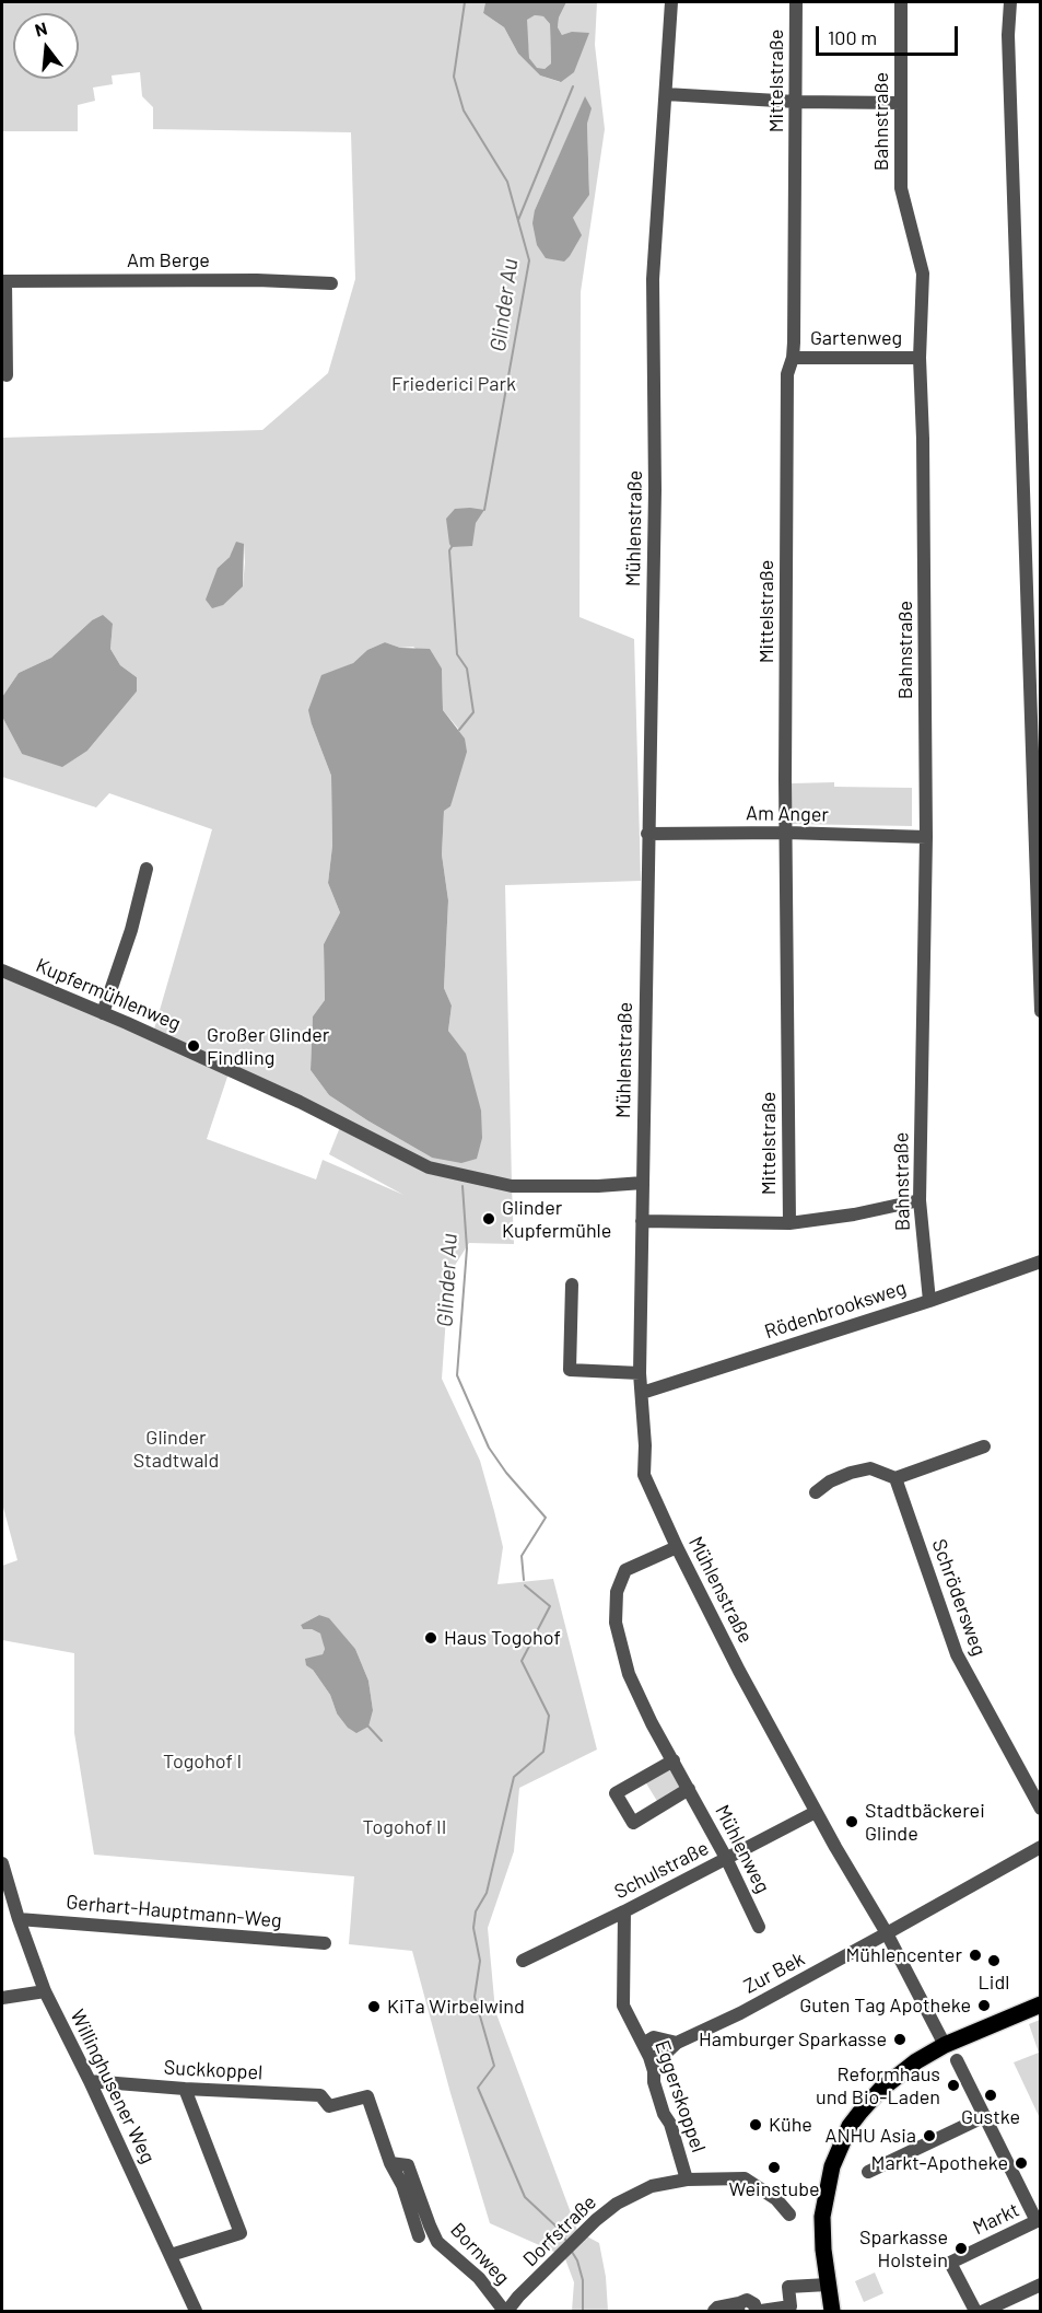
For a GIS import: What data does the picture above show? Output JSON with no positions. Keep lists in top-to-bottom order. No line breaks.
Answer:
{"streets":{"street":["Mittelstraße","Bahnstraße","Am Berge","Gartenweg","Mühlenstraße","Am Anger","Kupfermühlenweg","Rödenbrooksweg","Schrödersweg","Mühlenweg","Schulstraße","Gerhart-Hauptmann-Weg","Zur Bek","Suckkoppel","Willinghusener Weg","Eggerskoppel","Markt","Dorfstraße","Bornweg"]},"crossings":[["Mittelstraße","Gartenweg"],["Mittelstraße","Am Anger"],["Bahnstraße","Gartenweg"],["Bahnstraße","Am Anger"],["Bahnstraße","Rödenbrooksweg"],["Mühlenstraße","Am Anger"],["Mühlenstraße","Kupfermühlenweg"],["Mühlenstraße","Rödenbrooksweg"],["Mühlenstraße","Mühlenweg"],["Mühlenstraße","Schulstraße"],["Mühlenstraße","Zur Bek"],["Mühlenweg","Schulstraße"],["Schulstraße","Eggerskoppel"],["Gerhart-Hauptmann-Weg","Willinghusener Weg"],["Zur Bek","Eggerskoppel"],["Suckkoppel","Willinghusener Weg"],["Suckkoppel","Bornweg"],["Eggerskoppel","Dorfstraße"],["Dorfstraße","Bornweg"]],"water":["Glinder Au"],"parks":["Friederici Park","Glinder Stadtwald","Togohof I","Togohof II"],"places":["Großer Glinder Findling","Glinder Kupfermühle","Haus Togohof","Stadtbäckerei Glinde","Mühlencenter","Lidl","Guten Tag Apotheke","KiTa Wirbelwind","Hamburger Sparkasse","Reformhaus und Bio-Laden","Gustke","Kühe","ANHU Asia","Markt-Apotheke","Weinstube","Sparkasse Holstein"],"scale_bar":"100 m","north":"top"}
